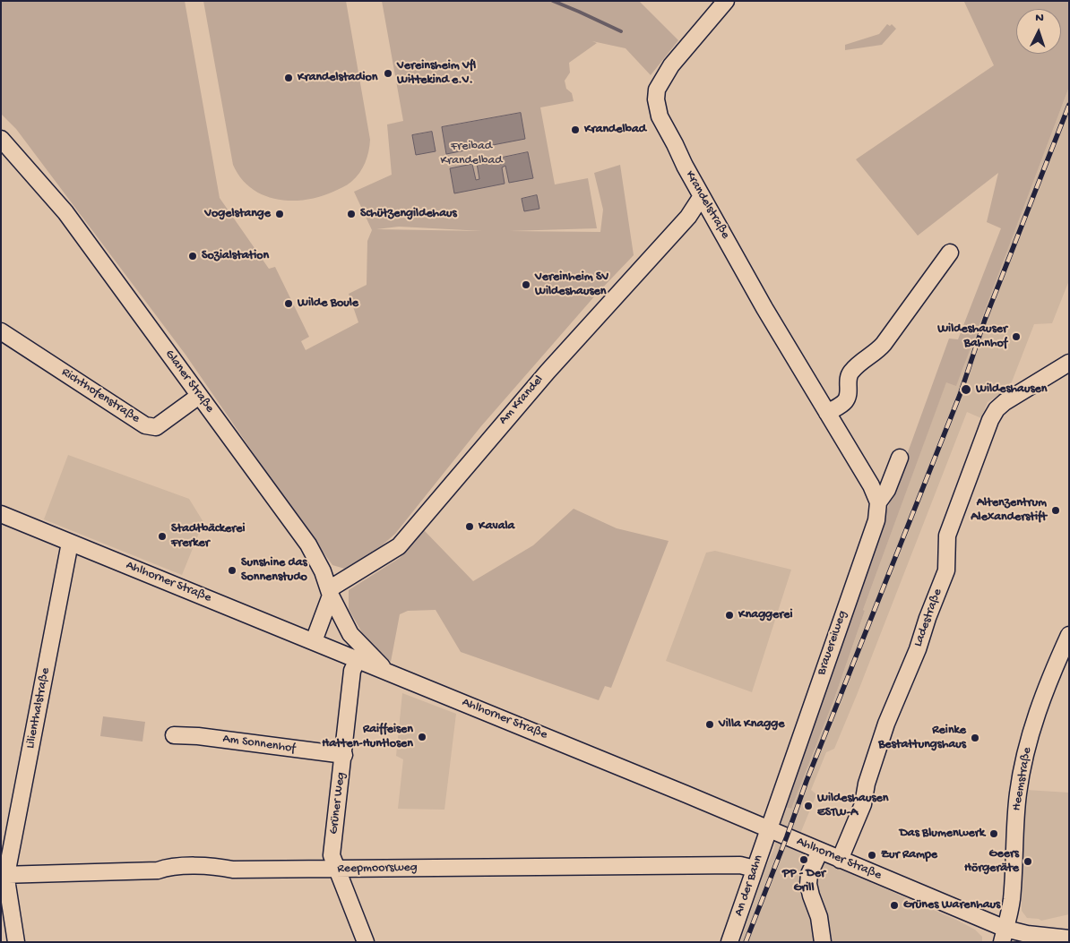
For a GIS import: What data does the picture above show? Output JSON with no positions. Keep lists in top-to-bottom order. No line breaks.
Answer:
{"streets":{"street":["Krandelstraße","Glaner Straße","Richthofenstraße","Am Krandel","Ahlhorner Straße","Ladestraße","Brauereiweg","Lilienthalstraße","Am Sonnenhof","Heemstraße","Grüner Weg","Reepmoorsweg","An der Bahn"]},"crossings":[["Krandelstraße","Am Krandel"],["Krandelstraße","Brauereiweg"],["Glaner Straße","Richthofenstraße"],["Glaner Straße","Am Krandel"],["Glaner Straße","Ahlhorner Straße"],["Ahlhorner Straße","Ladestraße"],["Ahlhorner Straße","Brauereiweg"],["Ahlhorner Straße","Lilienthalstraße"],["Ahlhorner Straße","Heemstraße"],["Ahlhorner Straße","Grüner Weg"],["Ahlhorner Straße","An der Bahn"],["Brauereiweg","An der Bahn"],["Lilienthalstraße","Reepmoorsweg"],["Am Sonnenhof","Grüner Weg"],["Grüner Weg","Reepmoorsweg"],["Reepmoorsweg","An der Bahn"]],"parks":["Freibad Krandelbad"],"places":["Vereinsheim Vfl Wittekind e.V.","Krandelstadion","Krandelbad","Vogelstange","Schützengildehaus","Sozialstation","Vereinheim SV Wildeshausen","Wilde Boule","Wildeshauser Bahnhof","Wildeshausen","Altenzentrum Alexanderstift","Kavala","Stadtbäckerei Frerker","Sunshine das Sonnenstudo","Knaggerei","Villa Knagge","Raiffeisen Hatten-Huntlosen","Reinke Bestattungshaus","Wildeshausen ESTW-A","Das Blumenwerk","Zur Rampe","PP - Der Grill","Geers Hörgeräte","Grünes Warenhaus"],"north":"top"}
